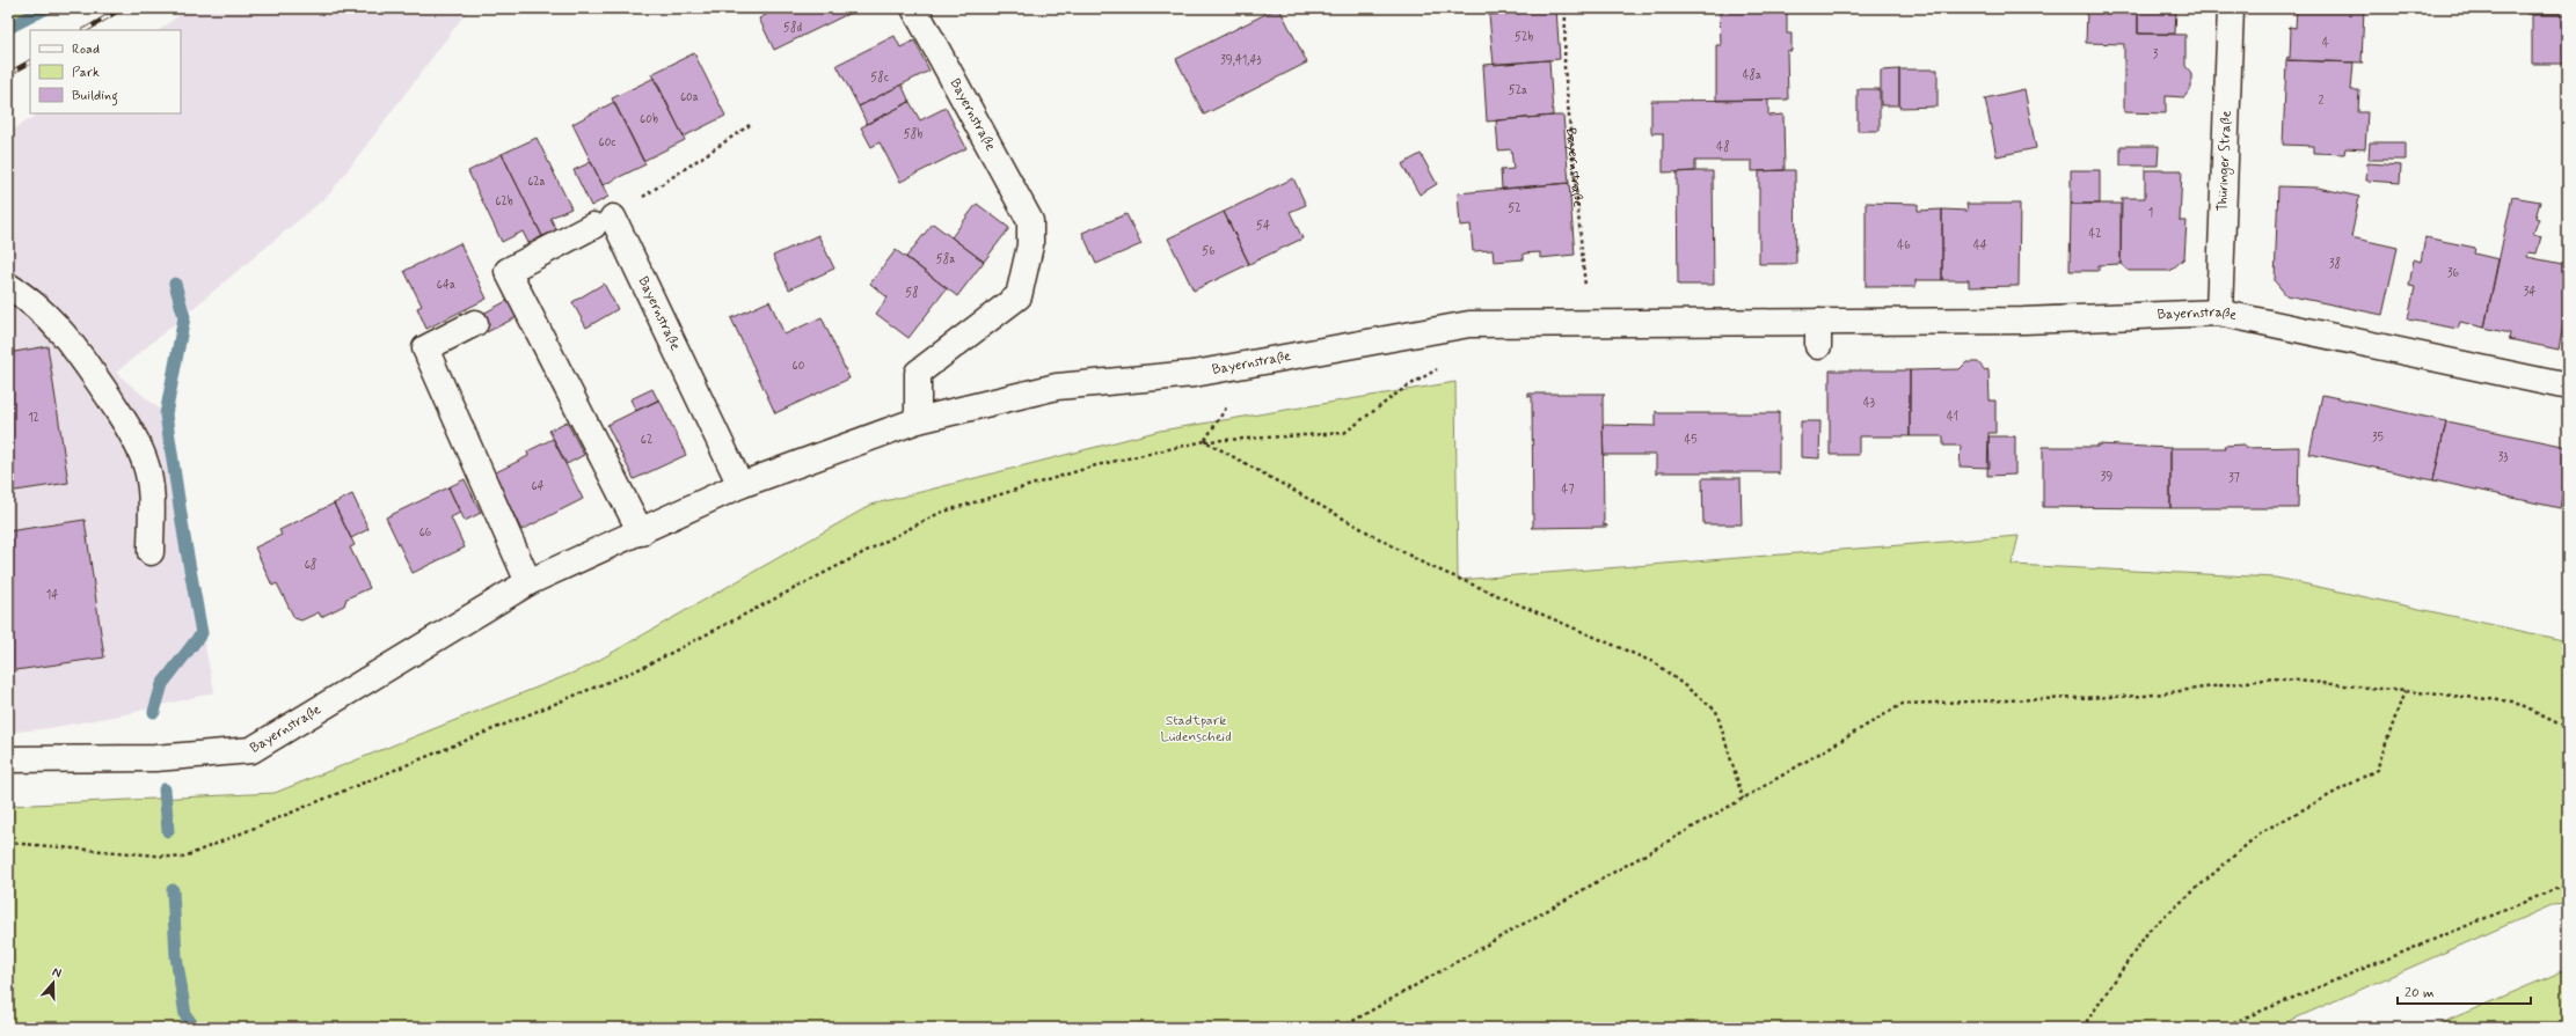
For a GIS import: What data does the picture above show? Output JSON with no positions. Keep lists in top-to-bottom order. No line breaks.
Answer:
{"streets":{"street":["Bayernstraße","Thüringer Straße"]},"crossings":[["Bayernstraße","Thüringer Straße"]],"parks":["Stadtpark Lüdenscheid"],"house_numbers":["58d","52b","4","3","39,41,43","48a","58c","52a","60a","2","60b","58b","60c","48","62a","62b","52","1","54","42","46","44","56","58a","38","36","64a","34","58","60","43","41","12","35","62","45","33","39","37","64","47","66","68","14"],"legend":["Road","Park","Building"],"scale_bar":"20 m","north":"top"}
